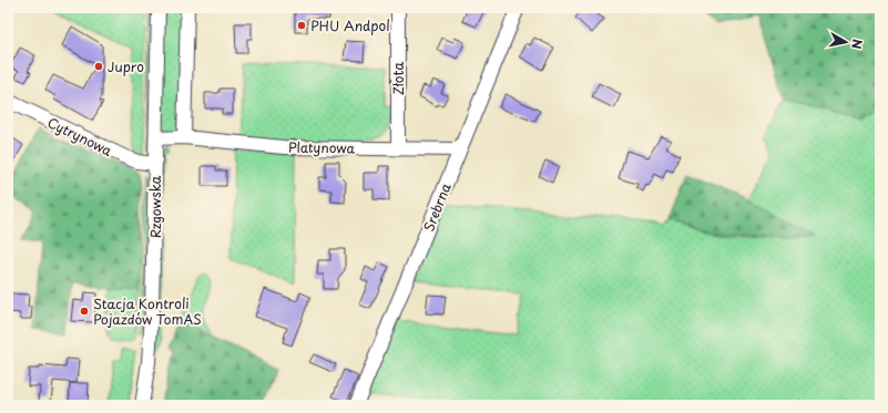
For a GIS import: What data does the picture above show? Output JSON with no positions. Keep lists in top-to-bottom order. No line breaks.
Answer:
{"streets":{"street":["Złota","Cytrynowa","Platynowa","Rzgowska","Srebrna"]},"crossings":[["Złota","Platynowa"],["Cytrynowa","Rzgowska"],["Platynowa","Rzgowska"],["Platynowa","Srebrna"]],"places":["PHU Andpol","Jupro","Stacja Kontroli Pojazdów TomAS"],"north":"right"}
